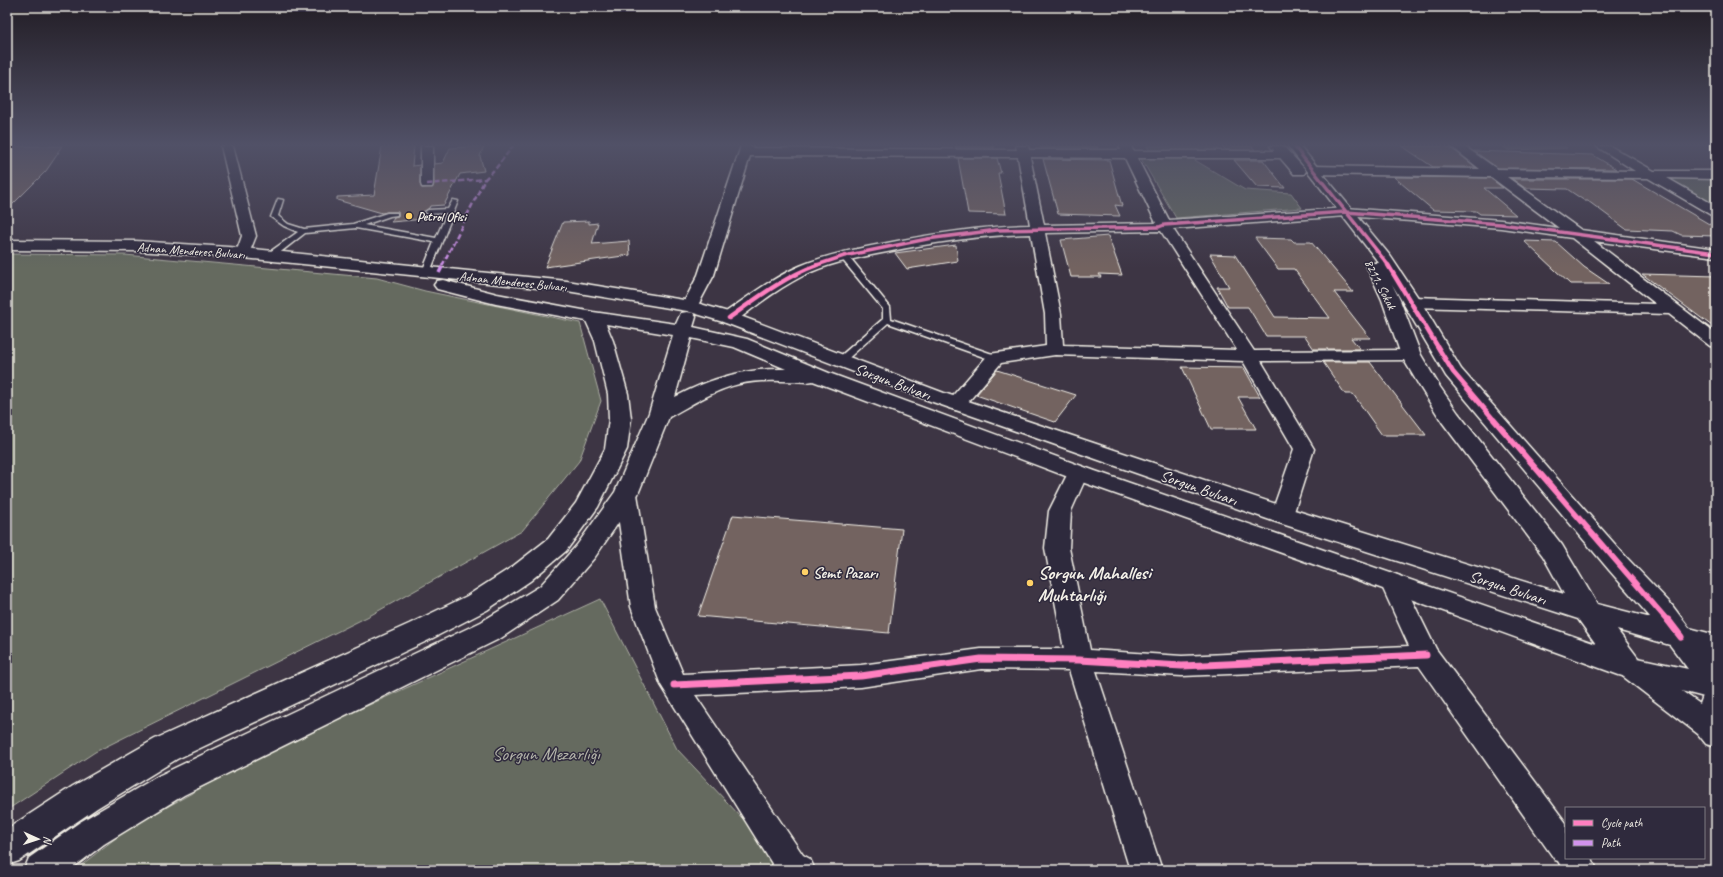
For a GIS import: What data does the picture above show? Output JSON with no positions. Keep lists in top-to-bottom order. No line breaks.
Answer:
{"streets":{"main road":["Adnan Menderes Bulvarı","8211. Sokak","Sorgun Bulvarı"]},"crossings":[["Adnan Menderes Bulvarı","Sorgun Bulvarı"],["8211. Sokak","Sorgun Bulvarı"]],"parks":["Sorgun Mezarlığı"],"places":["Petrol Ofisi","Semt Pazarı","Sorgun Mahallesi Muhtarlığı"],"legend":["Cycle path","Path"],"north":"right"}
